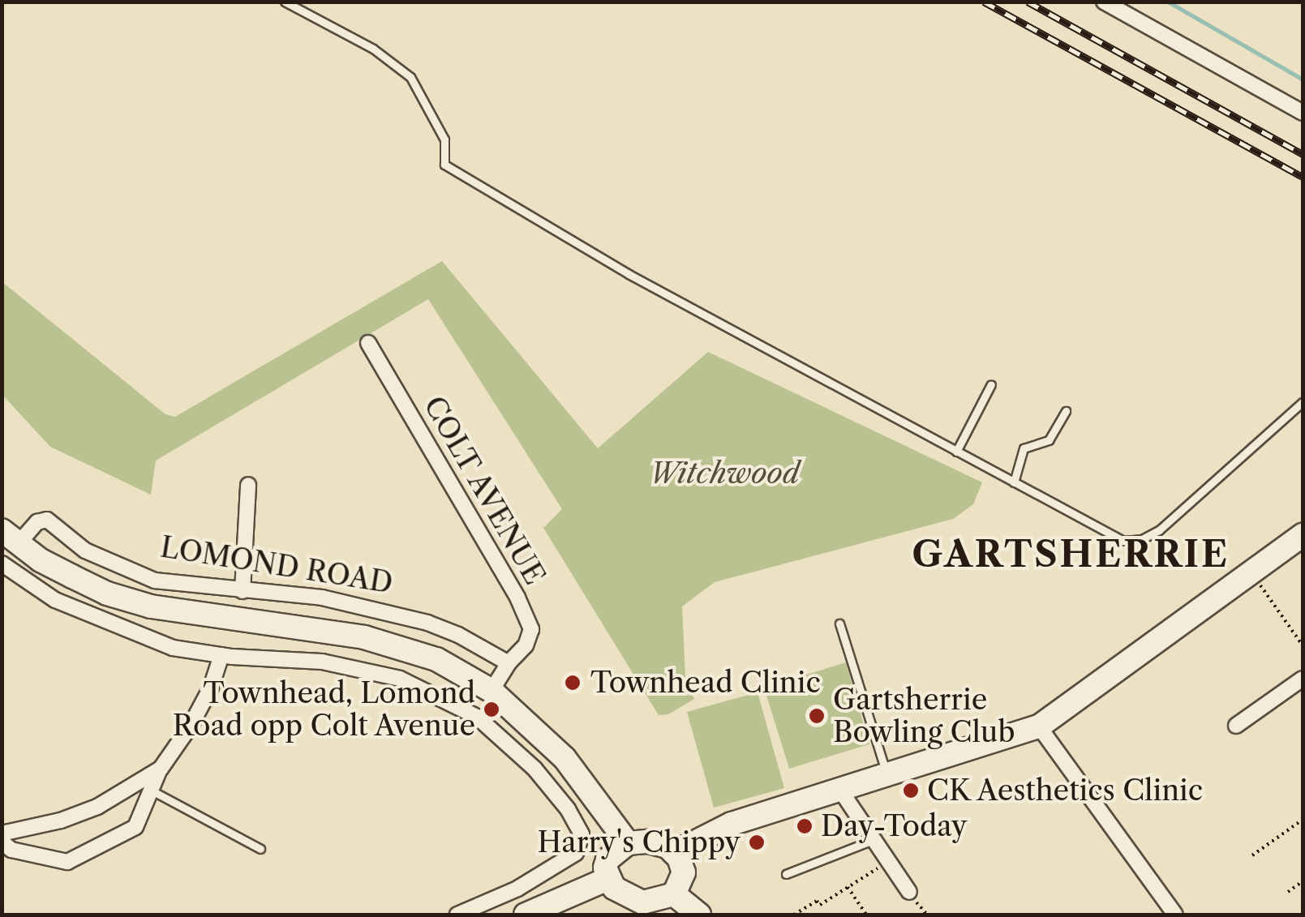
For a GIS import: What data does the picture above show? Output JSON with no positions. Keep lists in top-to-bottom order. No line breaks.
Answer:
{"streets":{"street":["COLT AVENUE","LOMOND ROAD"]},"crossings":[["COLT AVENUE","LOMOND ROAD"]],"districts":["GARTSHERRIE"],"parks":["Witchwood"],"places":["Townhead Clinic","Townhead, Lomond Road opp Colt Avenue","Gartsherrie Bowling Club","CK Aesthetics Clinic","Day-Today","Harry's Chippy"]}
